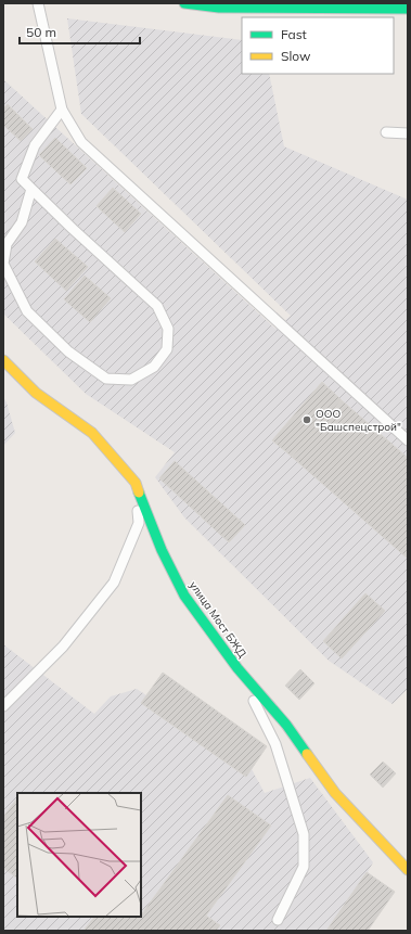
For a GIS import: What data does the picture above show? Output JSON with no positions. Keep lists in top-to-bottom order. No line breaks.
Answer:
{"streets":{"street":["улица Мост БЖД"]},"places":["ООО \"Башспецстрой\""],"legend":["Fast","Slow"],"scale_bar":"50 m"}
